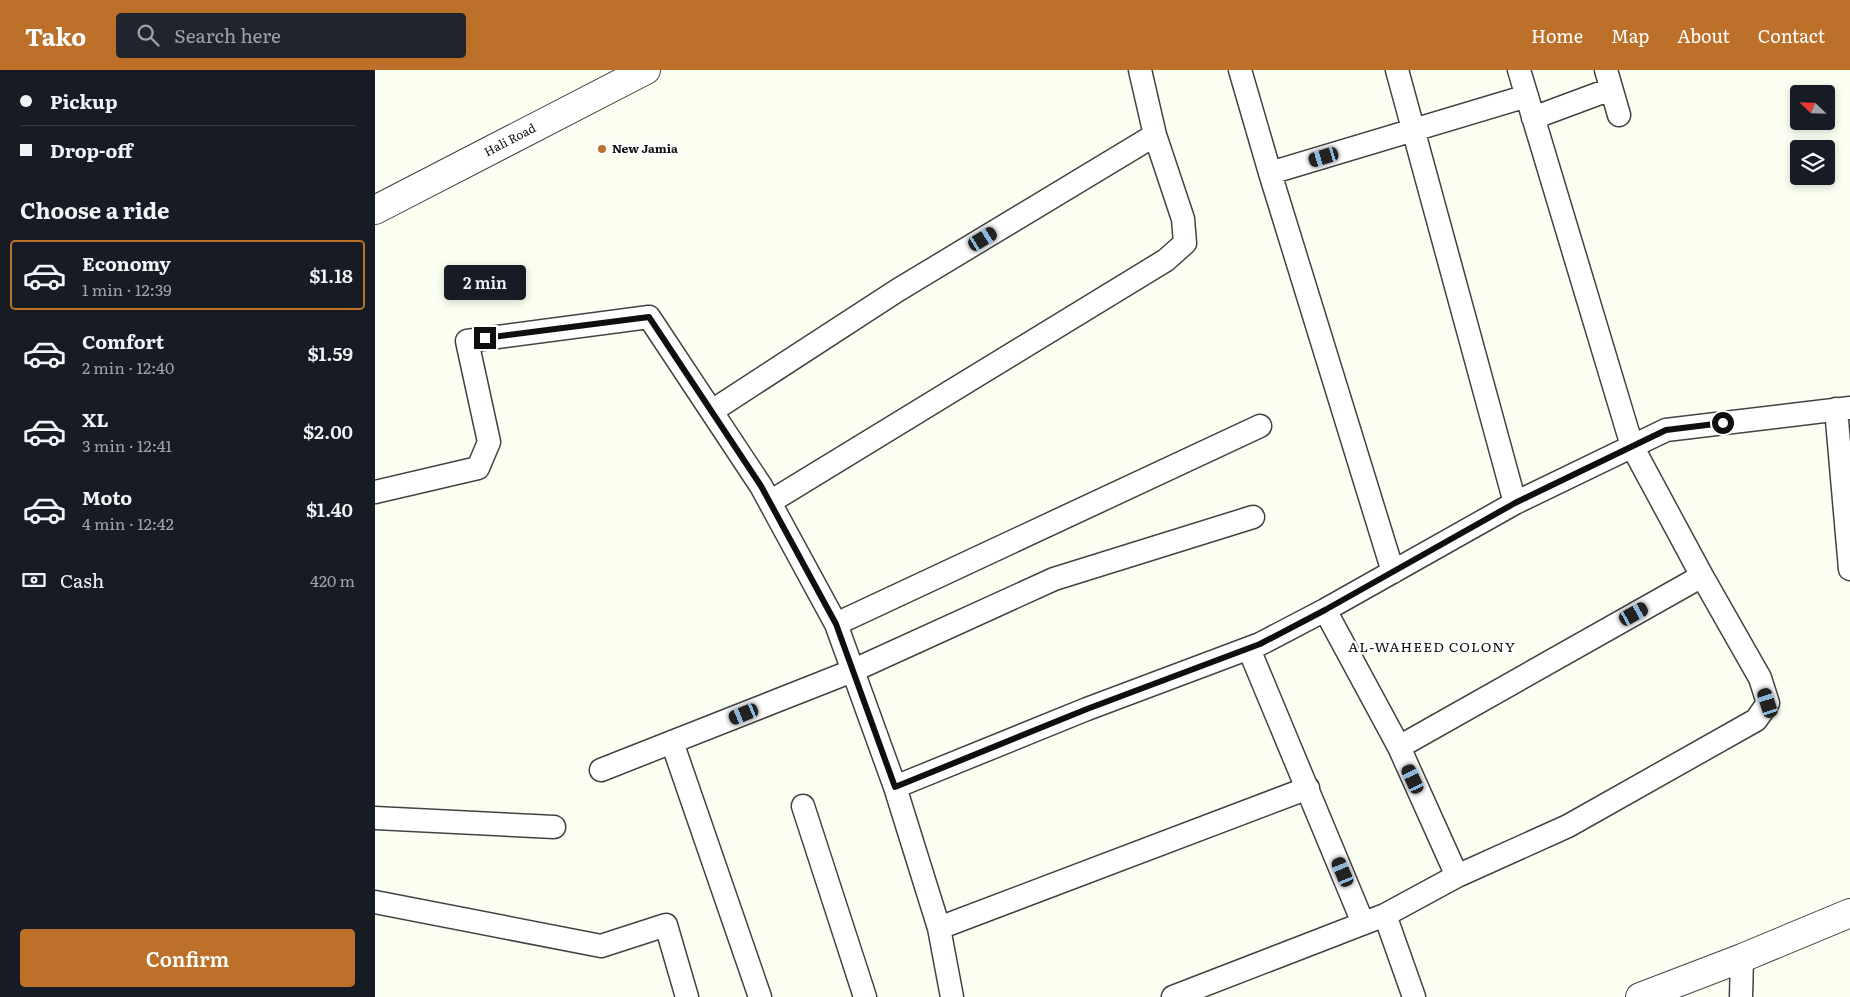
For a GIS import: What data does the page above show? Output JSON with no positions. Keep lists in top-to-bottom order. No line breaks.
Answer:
{"streets":{"street":["Hali Road"]},"districts":["AL-WAHEED COLONY"],"places":["New Jamia"],"north":"top left","page":{"header":"Tako","search":"Search here","nav":["Home","Map","About","Contact"],"banner":["Pickup","Drop-off"],"heading":"Choose a ride","list":[{"name":"Economy","note":"1 min · 12:39","value":"$1.18"},{"name":"Comfort","note":"2 min · 12:40","value":"$1.59"},{"name":"XL","note":"3 min · 12:41","value":"$2.00"},{"name":"Moto","note":"4 min · 12:42","value":"$1.40"}],"bubble":"2 min","pay":["Cash","420 m"],"buttons":"Confirm"}}
